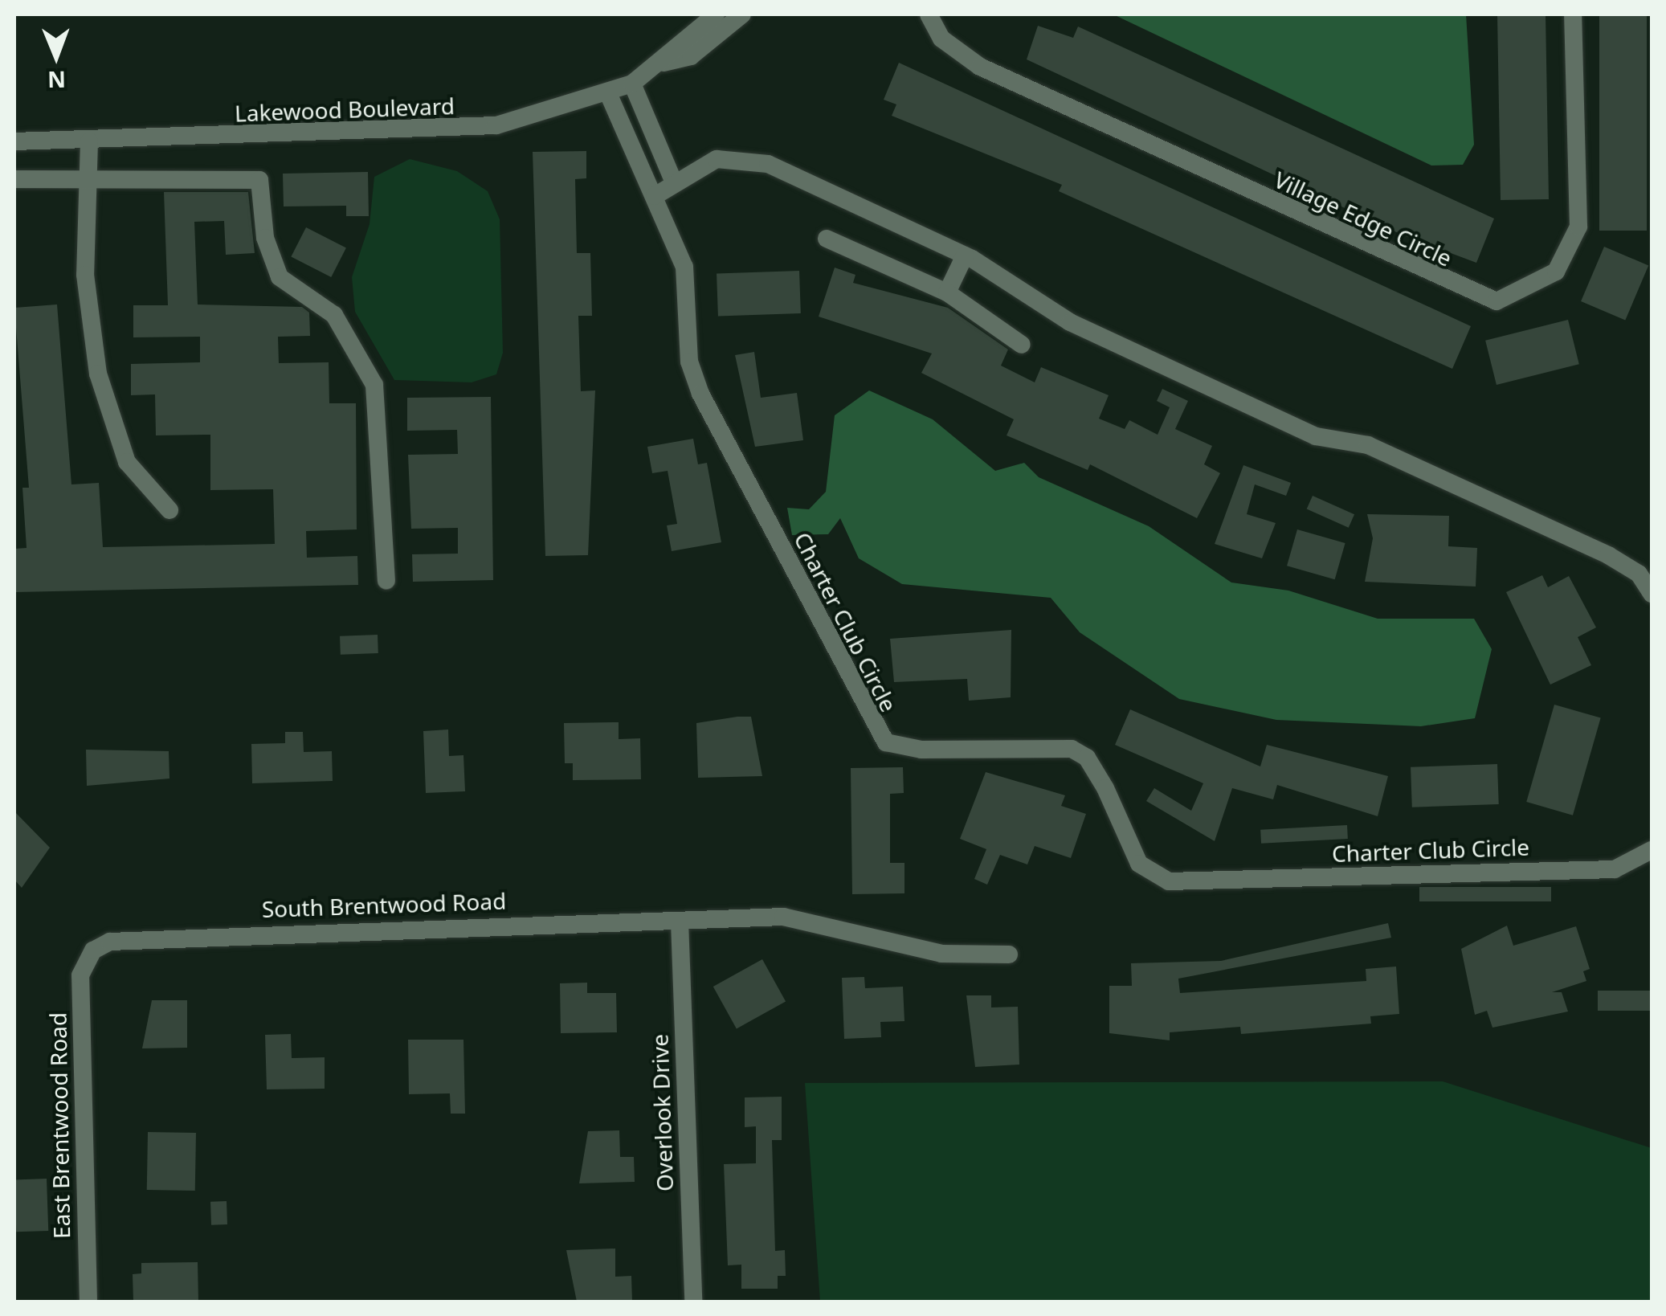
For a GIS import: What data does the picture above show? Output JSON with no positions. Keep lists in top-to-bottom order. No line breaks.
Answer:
{"streets":{"street":["Lakewood Boulevard","Village Edge Circle","Charter Club Circle","South Brentwood Road","Overlook Drive","East Brentwood Road"]},"crossings":[["Lakewood Boulevard","Charter Club Circle"],["South Brentwood Road","Overlook Drive"],["South Brentwood Road","East Brentwood Road"]],"north":"bottom"}
